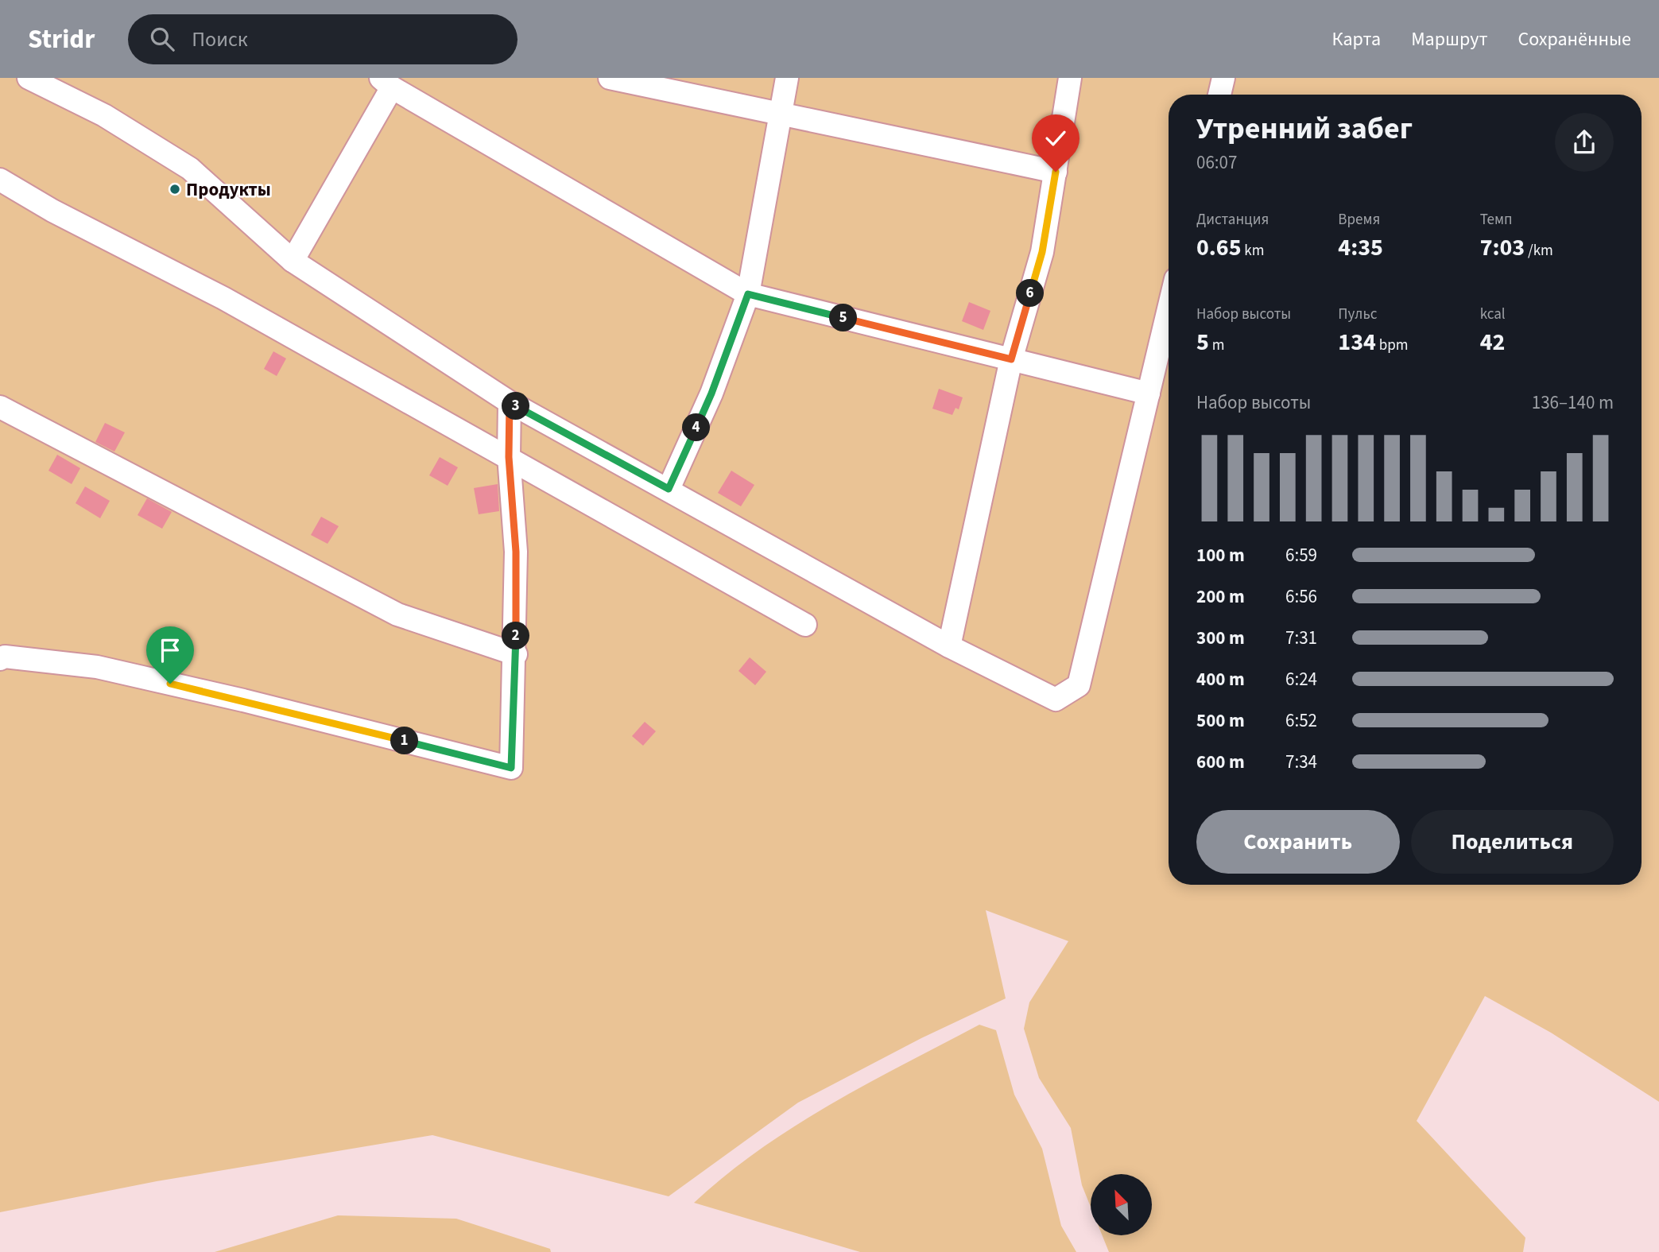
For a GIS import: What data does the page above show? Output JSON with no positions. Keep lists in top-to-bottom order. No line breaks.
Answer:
{"places":["Продукты"],"north":"top left","page":{"header":"Stridr","search":"Поиск","nav":["Карта","Маршрут","Сохранённые"],"heading":["Утренний забег","06:07"],"stats":[["Дистанция","0.65 km"],["Время","4:35"],["Темп","7:03 /km"],["Набор высоты","5 m"],["Пульс","134 bpm"],["kcal","42"]],"pins":["6","5","3","4","2","1"],"chart":["Набор высоты","136–140 m"],"list":[{"name":"100 m","note":"6:59"},{"name":"200 m","note":"6:56"},{"name":"300 m","note":"7:31"},{"name":"400 m","note":"6:24"},{"name":"500 m","note":"6:52"},{"name":"600 m","note":"7:34"}],"buttons":["Сохранить","Поделиться"]}}
